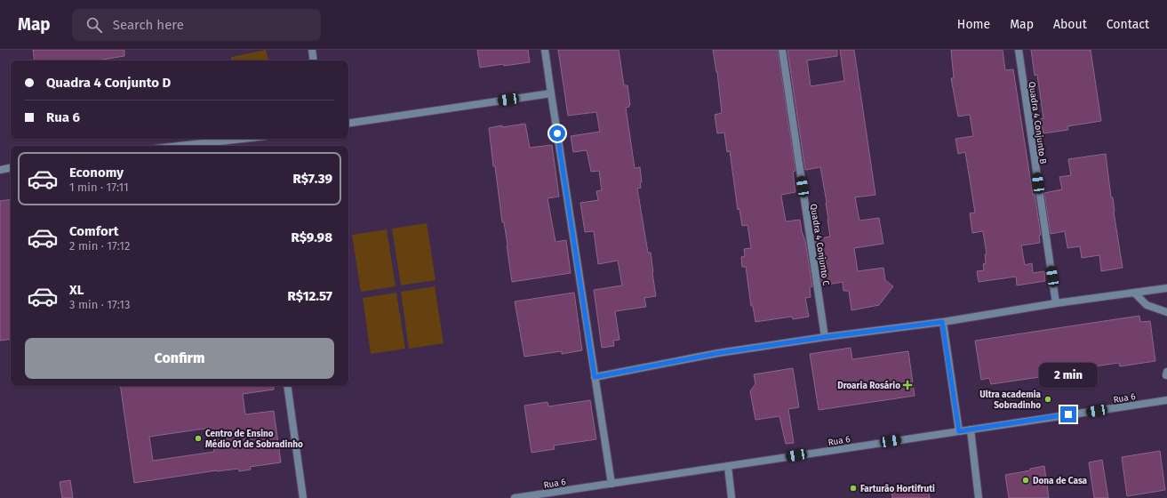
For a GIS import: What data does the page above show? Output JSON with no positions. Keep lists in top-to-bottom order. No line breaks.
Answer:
{"streets":{"street":["Quadra 4 Conjunto B","Quadra 4 Conjunto C","Rua 6"]},"places":{"health":["Droaria Rosário"],"other":["Ultra academia Sobradinho","Centro de Ensino Médio 01 de Sobradinho","Dona de Casa","Farturão Hortifruti"]},"page":{"header":"Map","search":"Search here","nav":["Home","Map","About","Contact"],"banner":["Quadra 4 Conjunto D","Rua 6"],"list":[{"name":"Economy","note":"1 min · 17:11","value":"R$7.39"},{"name":"Comfort","note":"2 min · 17:12","value":"R$9.98"},{"name":"XL","note":"3 min · 17:13","value":"R$12.57"}],"buttons":"Confirm","bubble":"2 min"}}
